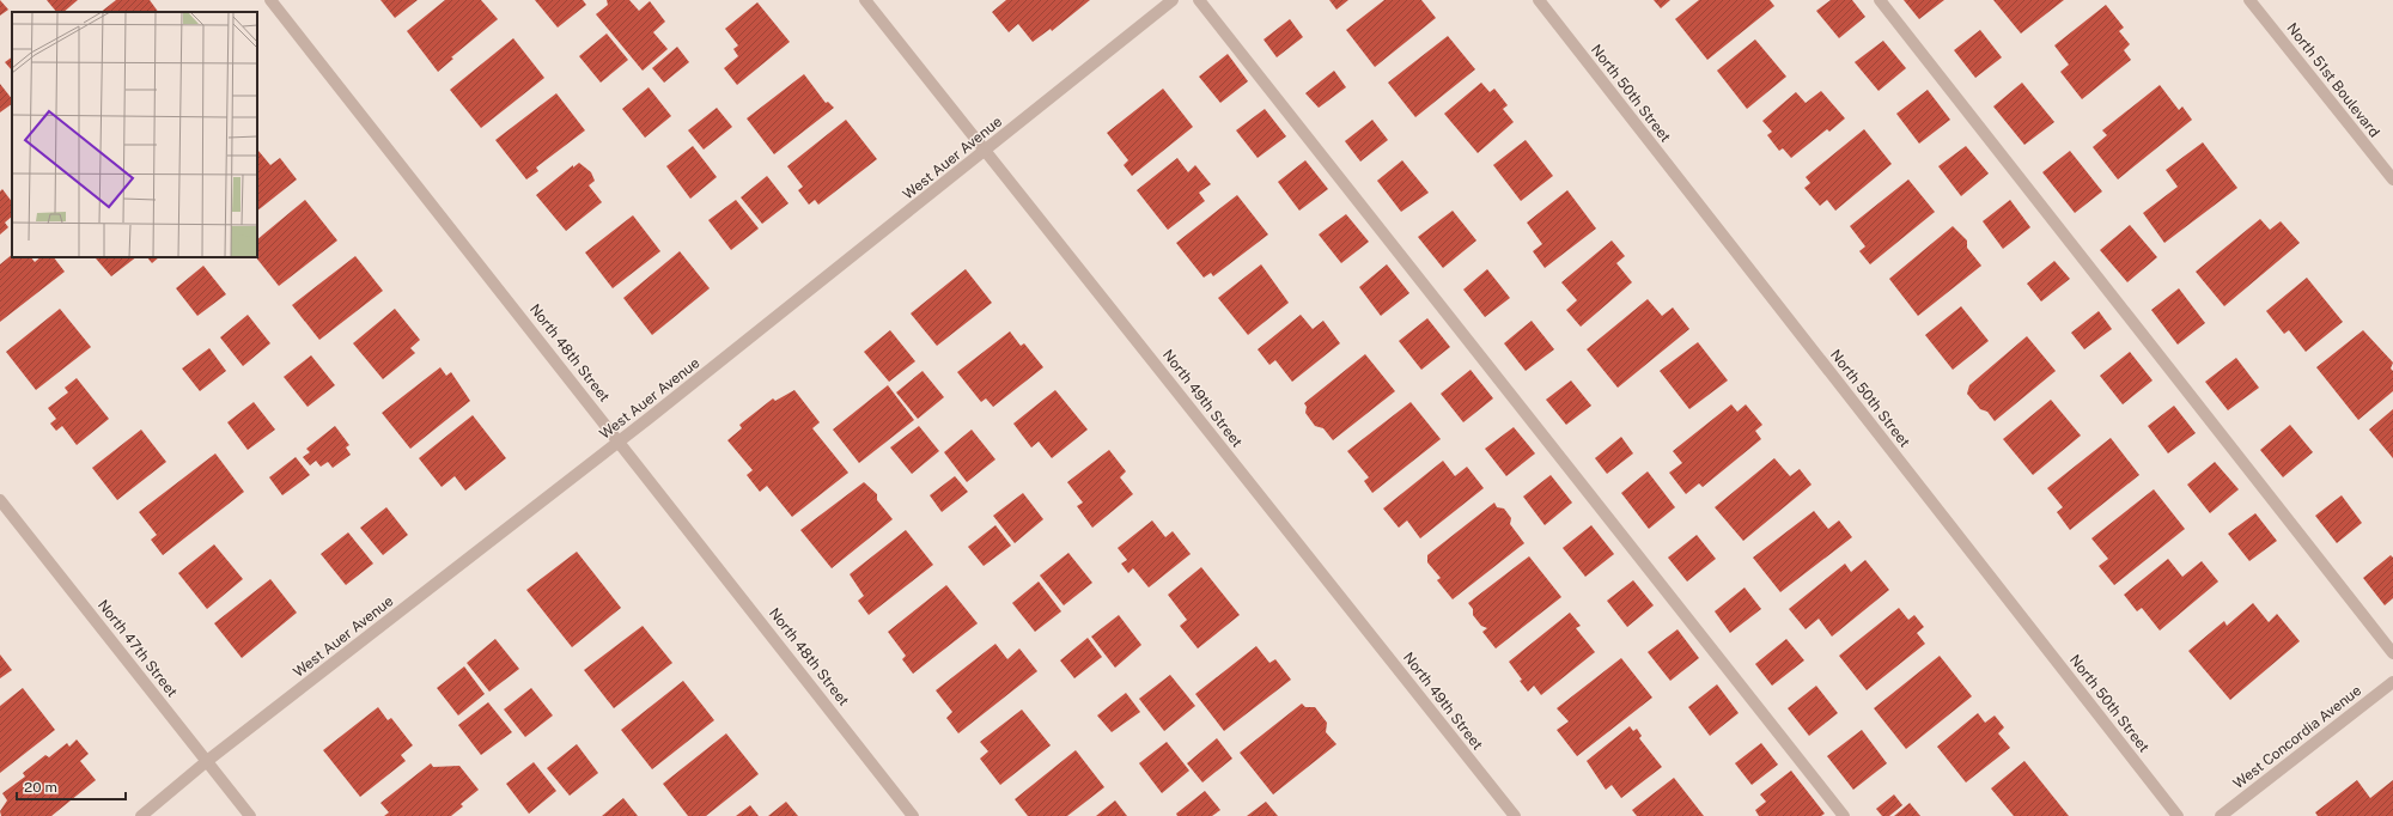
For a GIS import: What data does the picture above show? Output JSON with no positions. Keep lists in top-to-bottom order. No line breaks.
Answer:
{"streets":{"street":["North 51st Boulevard","North 50th Street","West Auer Avenue","North 48th Street","North 49th Street","North 47th Street","West Concordia Avenue"]},"crossings":[["West Auer Avenue","North 48th Street"],["West Auer Avenue","North 49th Street"],["West Auer Avenue","North 47th Street"]],"scale_bar":"20 m"}
